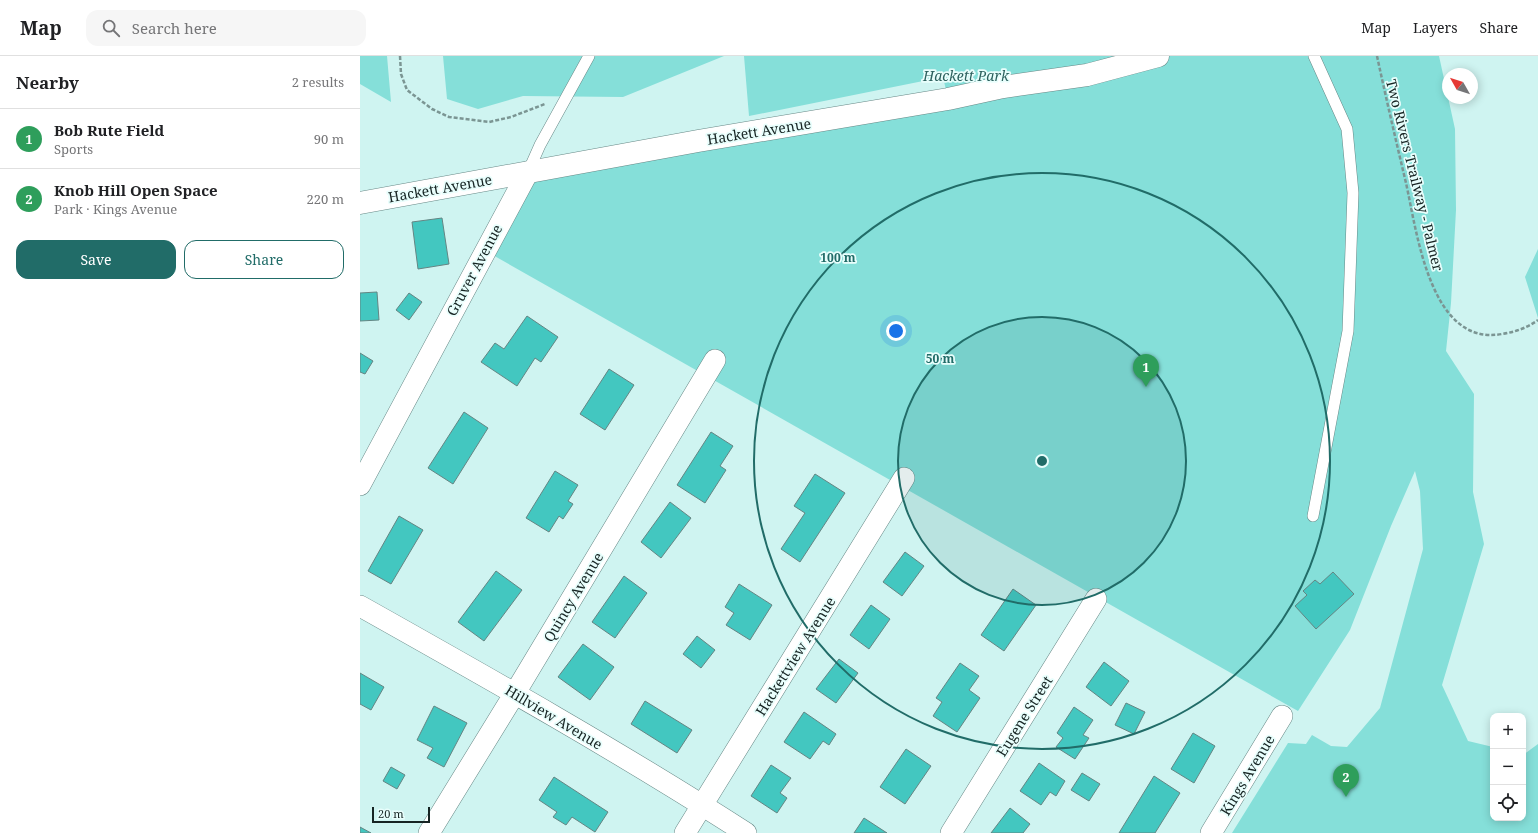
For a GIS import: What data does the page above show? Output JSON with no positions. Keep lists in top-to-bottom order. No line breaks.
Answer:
{"streets":{"main road":["Hackett Avenue"],"street":["Gruver Avenue","Quincy Avenue","Hackettview Avenue","Eugene Street","Hillview Avenue","Kings Avenue"],"path":["Two Rivers Trailway - Palmer"]},"crossings":[["Hackett Avenue","Gruver Avenue"],["Quincy Avenue","Hillview Avenue"],["Hackettview Avenue","Hillview Avenue"]],"parks":["Hackett Park"],"scale_bar":"20 m","north":"top left","page":{"header":"Map","search":"Search here","nav":["Map","Layers","Share"],"heading":["Nearby","2 results"],"list":[{"mark":"1","name":"Bob Rute Field","note":"Sports","value":"90 m"},{"mark":"2","name":"Knob Hill Open Space","note":"Park · Kings Avenue","value":"220 m"}],"buttons":["Save","Share"],"pins":["1","2"],"map_buttons":["+","−"],"scale":"20 m"},"rings":["100 m","50 m"]}
